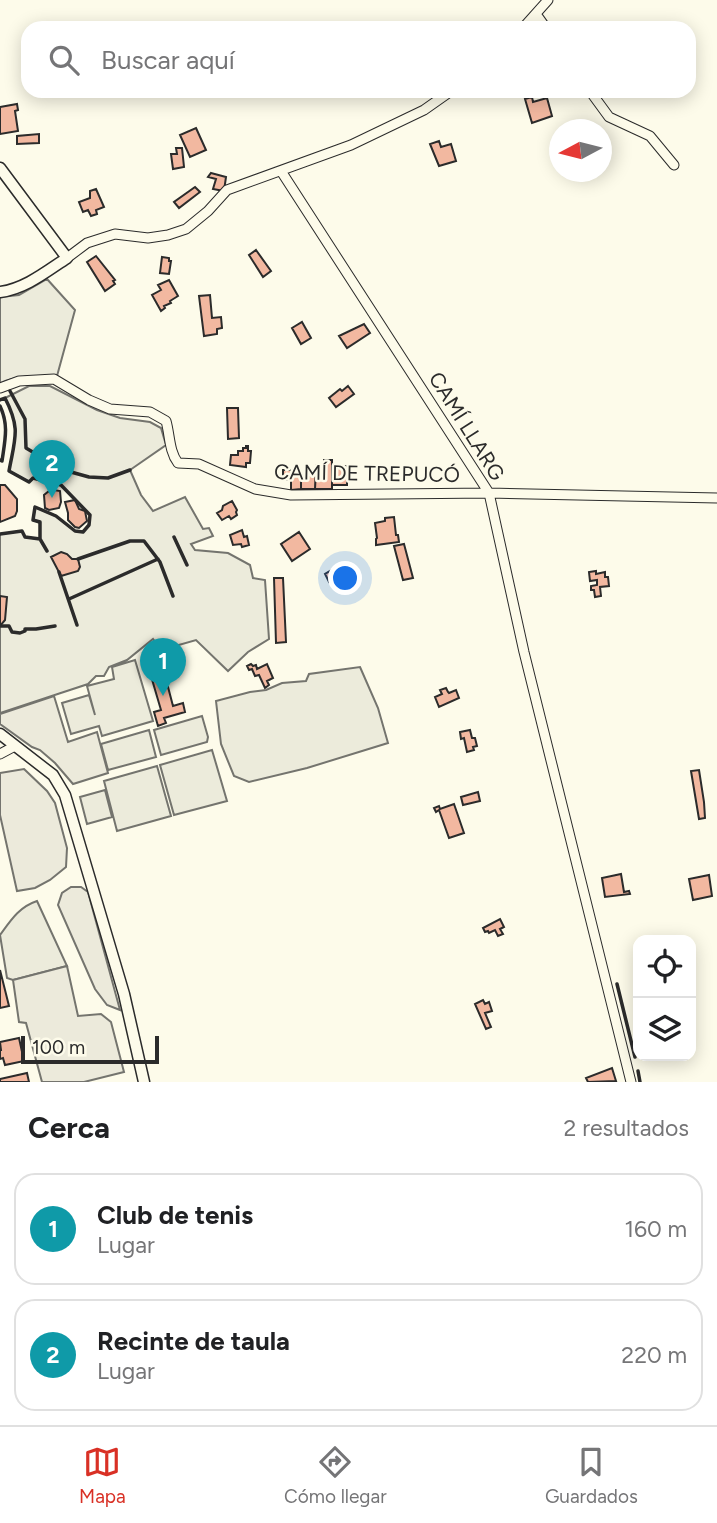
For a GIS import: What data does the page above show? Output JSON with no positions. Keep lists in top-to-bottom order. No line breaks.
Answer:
{"streets":{"street":["CAMÍ LLARG","CAMÍ DE TREPUCÓ"]},"crossings":[["CAMÍ LLARG","CAMÍ DE TREPUCÓ"]],"scale_bar":"100 m","north":"left","page":{"search":"Buscar aquí","pins":["2","1"],"scale":"100 m","heading":["Cerca","2 resultados"],"list":[{"mark":"1","name":"Club de tenis","note":"Lugar","value":"160 m"},{"mark":"2","name":"Recinte de taula","note":"Lugar","value":"220 m"}],"nav":["Mapa","Cómo llegar","Guardados"]}}
